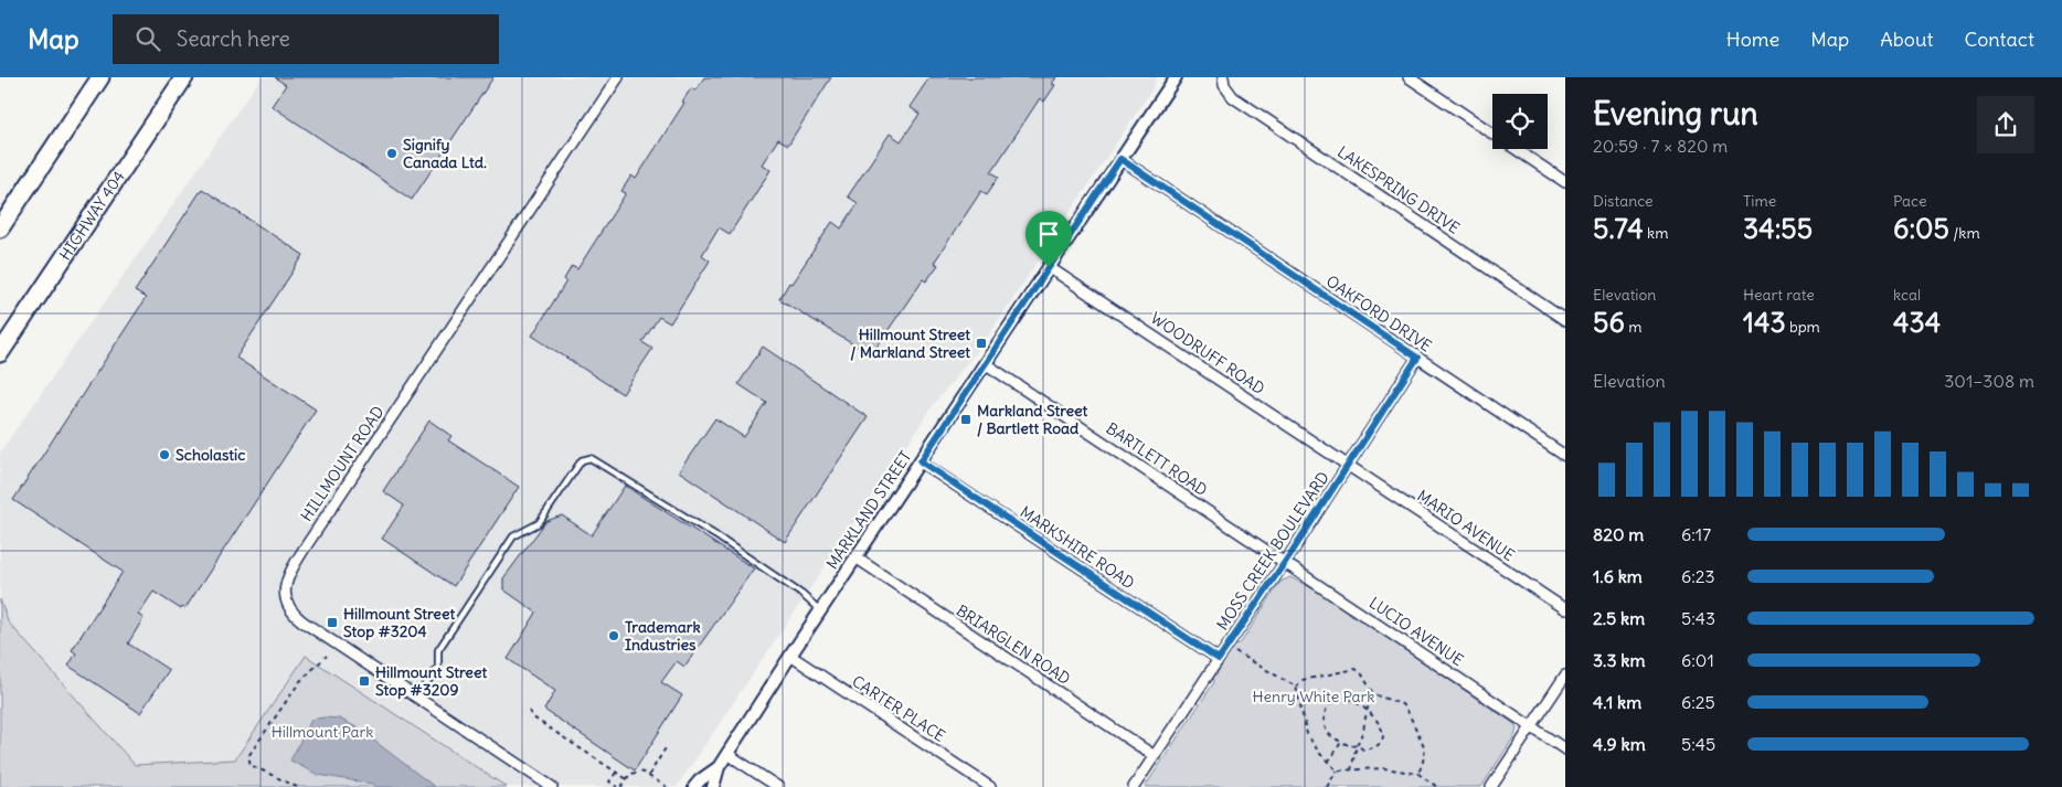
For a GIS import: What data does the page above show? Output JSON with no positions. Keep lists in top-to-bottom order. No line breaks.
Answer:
{"streets":{"highway":["HIGHWAY 404"],"street":["LAKESPRING DRIVE","OAKFORD DRIVE","WOODRUFF ROAD","BARTLETT ROAD","HILLMOUNT ROAD","MARKLAND STREET","MARIO AVENUE","MARKSHIRE ROAD","MOSS CREEK BOULEVARD","LUCIO AVENUE","BRIARGLEN ROAD","CARTER PLACE"]},"crossings":[["OAKFORD DRIVE","MARKLAND STREET"],["OAKFORD DRIVE","MOSS CREEK BOULEVARD"],["WOODRUFF ROAD","MARKLAND STREET"],["WOODRUFF ROAD","MARIO AVENUE"],["WOODRUFF ROAD","MOSS CREEK BOULEVARD"],["BARTLETT ROAD","MARKLAND STREET"],["BARTLETT ROAD","MOSS CREEK BOULEVARD"],["BARTLETT ROAD","LUCIO AVENUE"],["MARKLAND STREET","MARKSHIRE ROAD"],["MARKLAND STREET","BRIARGLEN ROAD"],["MARKLAND STREET","CARTER PLACE"],["MARIO AVENUE","MOSS CREEK BOULEVARD"],["MARKSHIRE ROAD","MOSS CREEK BOULEVARD"],["MOSS CREEK BOULEVARD","LUCIO AVENUE"],["MOSS CREEK BOULEVARD","BRIARGLEN ROAD"]],"parks":["Henry White Park","Hillmount Park"],"places":{"other":["Signify Canada Ltd.","Scholastic","Trademark Industries"],"transit":["Hillmount Street / Markland Street","Markland Street / Bartlett Road","Hillmount Street Stop #3204","Hillmount Street Stop #3209"]},"page":{"header":"Map","search":"Search here","nav":["Home","Map","About","Contact"],"heading":["Evening run","20:59 · 7 × 820 m"],"stats":[["Distance","5.74 km"],["Time","34:55"],["Pace","6:05 /km"],["Elevation","56 m"],["Heart rate","143 bpm"],["kcal","434"]],"chart":["Elevation","301–308 m"],"list":[{"name":"820 m","note":"6:17"},{"name":"1.6 km","note":"6:23"},{"name":"2.5 km","note":"5:43"},{"name":"3.3 km","note":"6:01"},{"name":"4.1 km","note":"6:25"},{"name":"4.9 km","note":"5:45"}]}}
